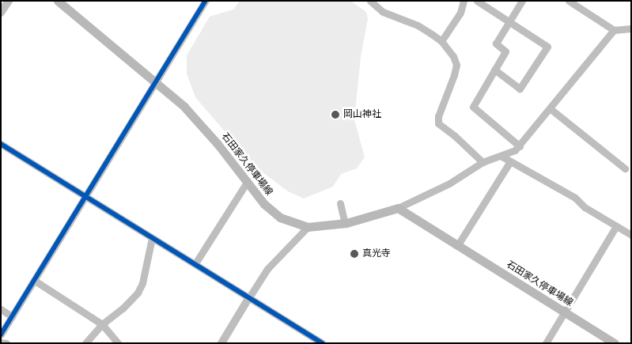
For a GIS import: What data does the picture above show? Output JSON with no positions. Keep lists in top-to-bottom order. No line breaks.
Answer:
{"streets":{"main road":["石田家久停車場線"]},"places":["岡山神社","真光寺"]}
